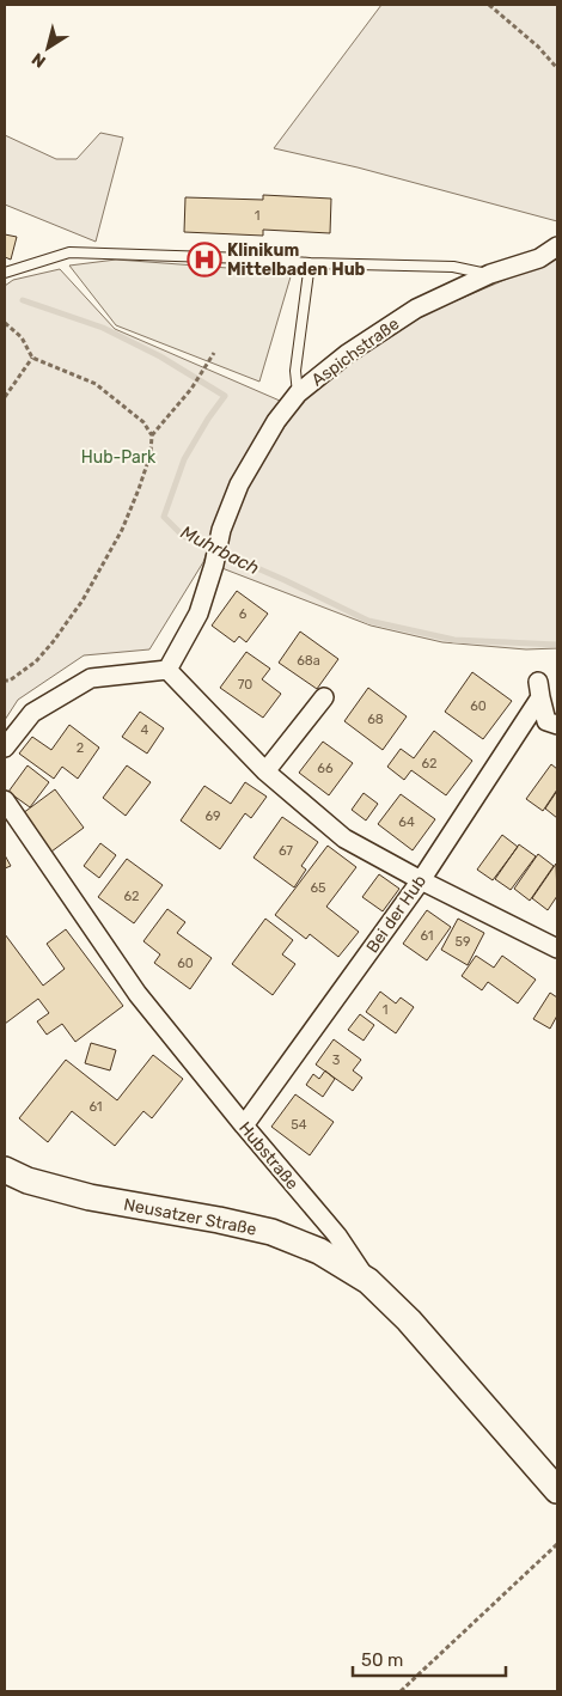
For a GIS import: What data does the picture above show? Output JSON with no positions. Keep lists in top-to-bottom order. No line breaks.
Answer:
{"streets":{"main road":["Hubstraße","Neusatzer Straße"],"street":["Aspichstraße","Bei der Hub"]},"crossings":[["Bei der Hub","Hubstraße"],["Hubstraße","Neusatzer Straße"]],"water":["Muhrbach"],"parks":["Hub-Park"],"places":{"hospital":["Klinikum Mittelbaden Hub"]},"house_numbers":["1","6","68a","70","60","68","4","2","62","66","69","64","67","65","62","61","59","60","1","3","61","54"],"scale_bar":"50 m","north":"bottom left"}
